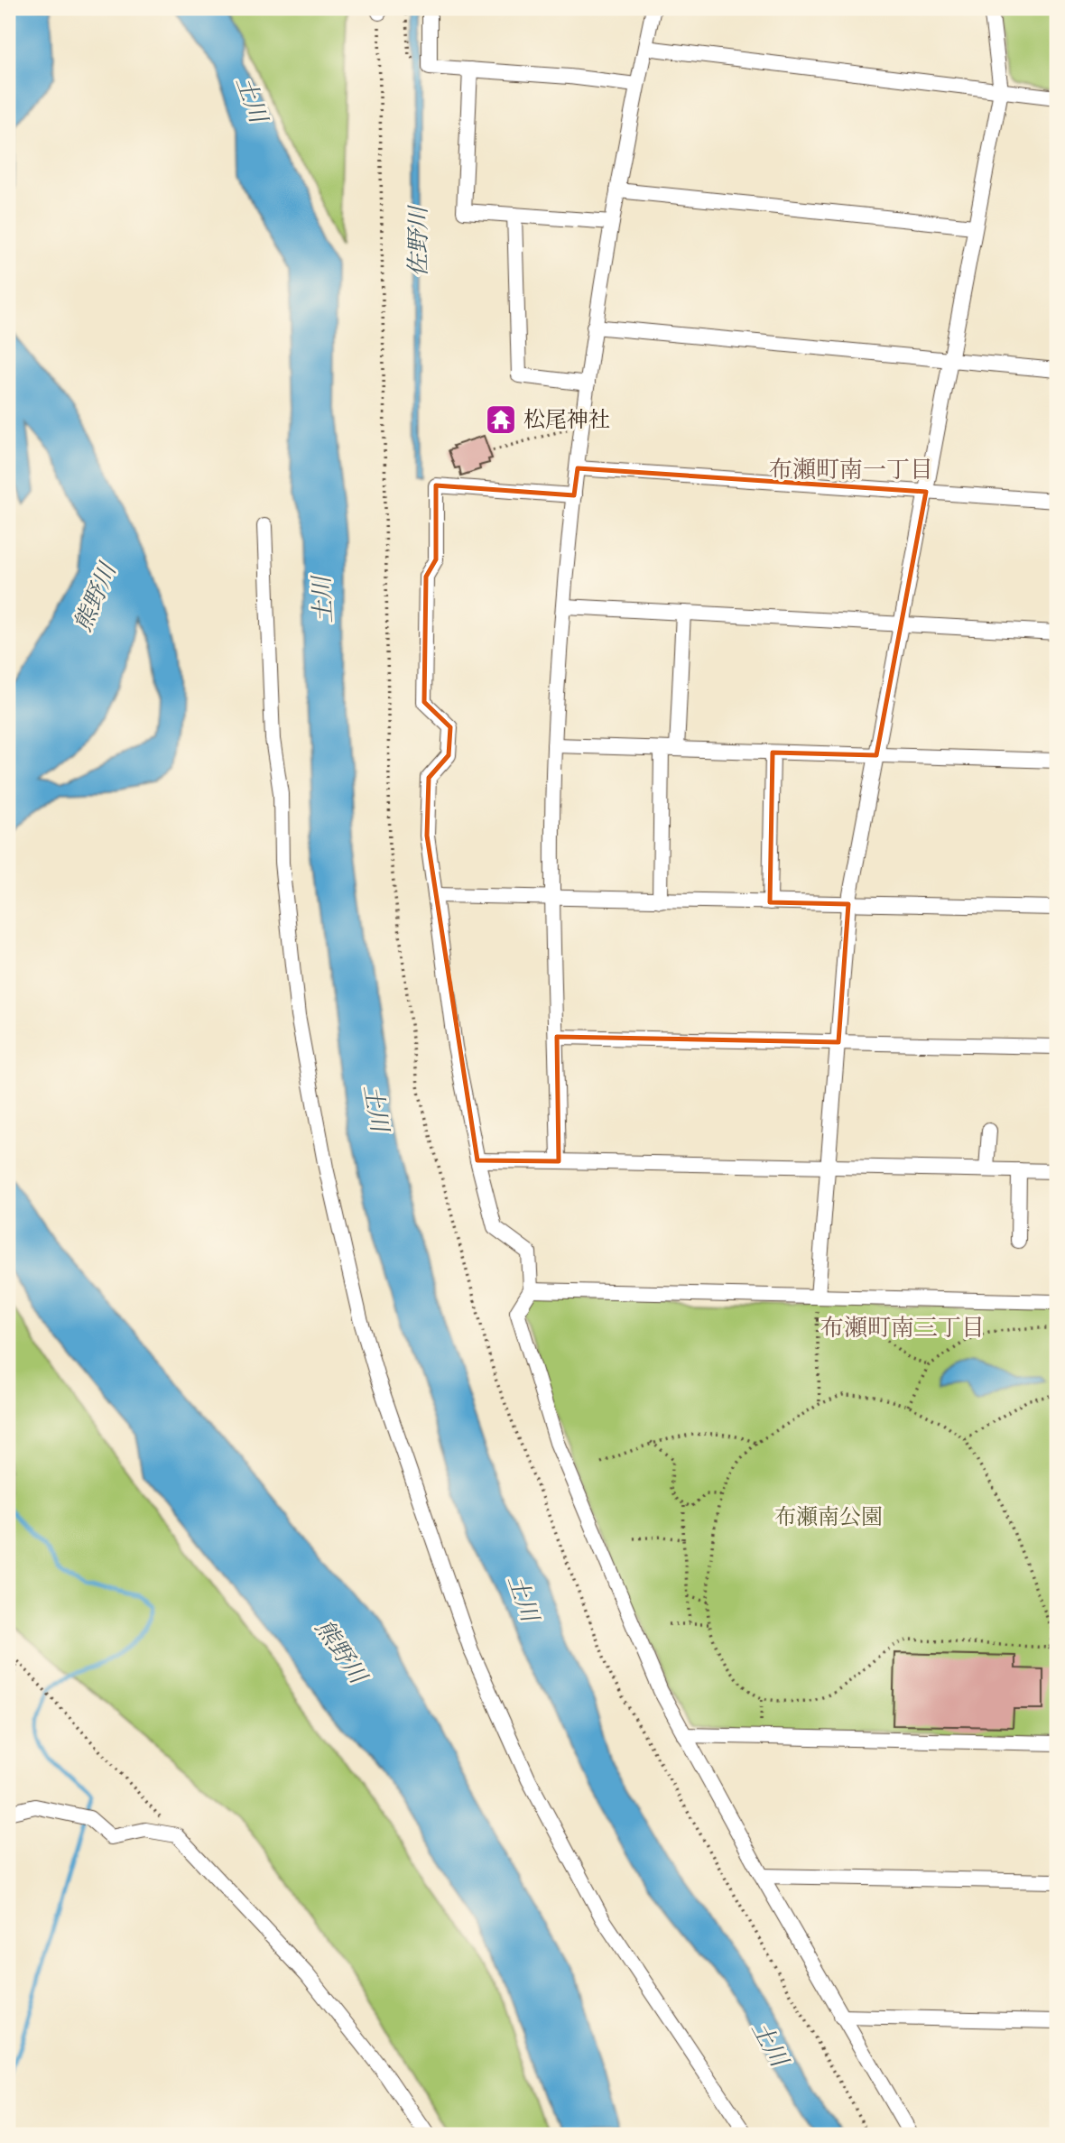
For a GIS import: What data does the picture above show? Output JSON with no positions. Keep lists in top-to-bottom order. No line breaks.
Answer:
{"districts":["布瀬町南一丁目","布瀬町南三丁目"],"water":["土川","佐野川","熊野川"],"parks":["布瀬南公園"],"places":{"temple":["松尾神社"]}}
